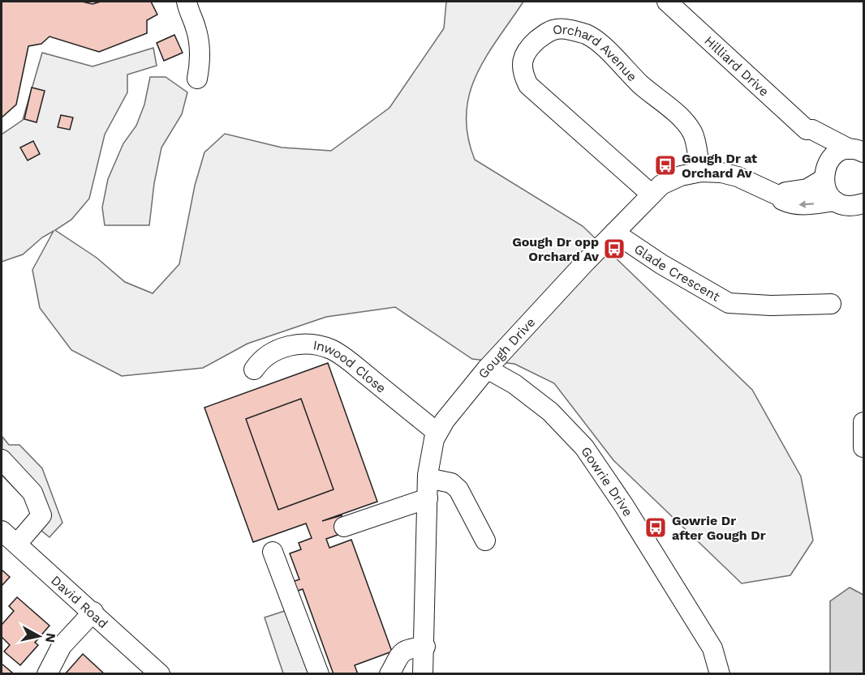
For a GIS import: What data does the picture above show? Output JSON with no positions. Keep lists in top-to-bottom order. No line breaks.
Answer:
{"streets":{"street":["Orchard Avenue","Hilliard Drive","Glade Crescent","Gough Drive","Inwood Close","Gowrie Drive","David Road"]},"crossings":[["Orchard Avenue","Gough Drive"],["Hilliard Drive","Gough Drive"],["Glade Crescent","Gough Drive"],["Gough Drive","Inwood Close"],["Gough Drive","Gowrie Drive"]],"places":{"bus stop":["Gough Dr at Orchard Av","Gough Dr opp Orchard Av","Gowrie Dr after Gough Dr"]},"north":"right"}
